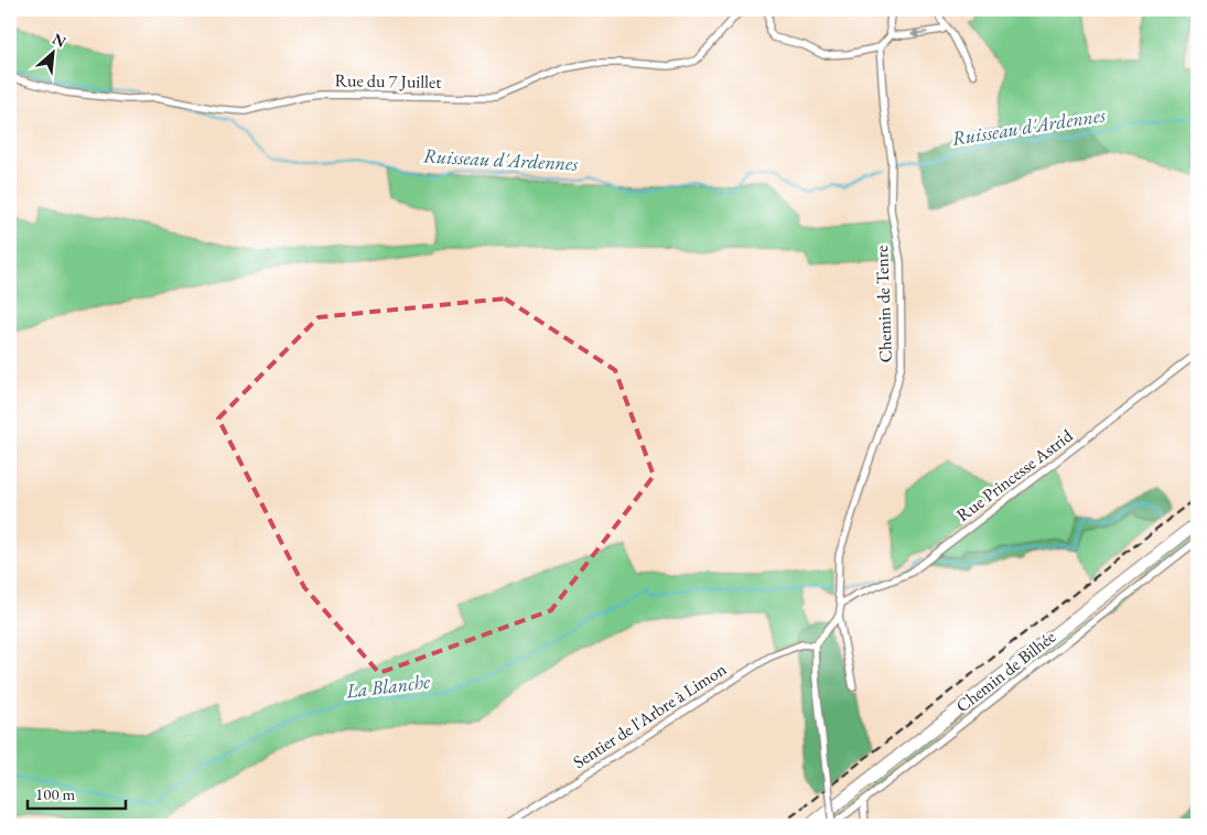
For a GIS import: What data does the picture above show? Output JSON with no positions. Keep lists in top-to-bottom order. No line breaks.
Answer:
{"streets":{"street":["Rue du 7 Juillet","Chemin de Tenre","Rue Princesse Astrid","Chemin de Bilhée","Sentier de l'Arbre à Limon"]},"crossings":[["Chemin de Tenre","Rue Princesse Astrid"]],"water":["Ruisseau d'Ardennes","La Blanche"],"scale_bar":"100 m","north":"top right"}
